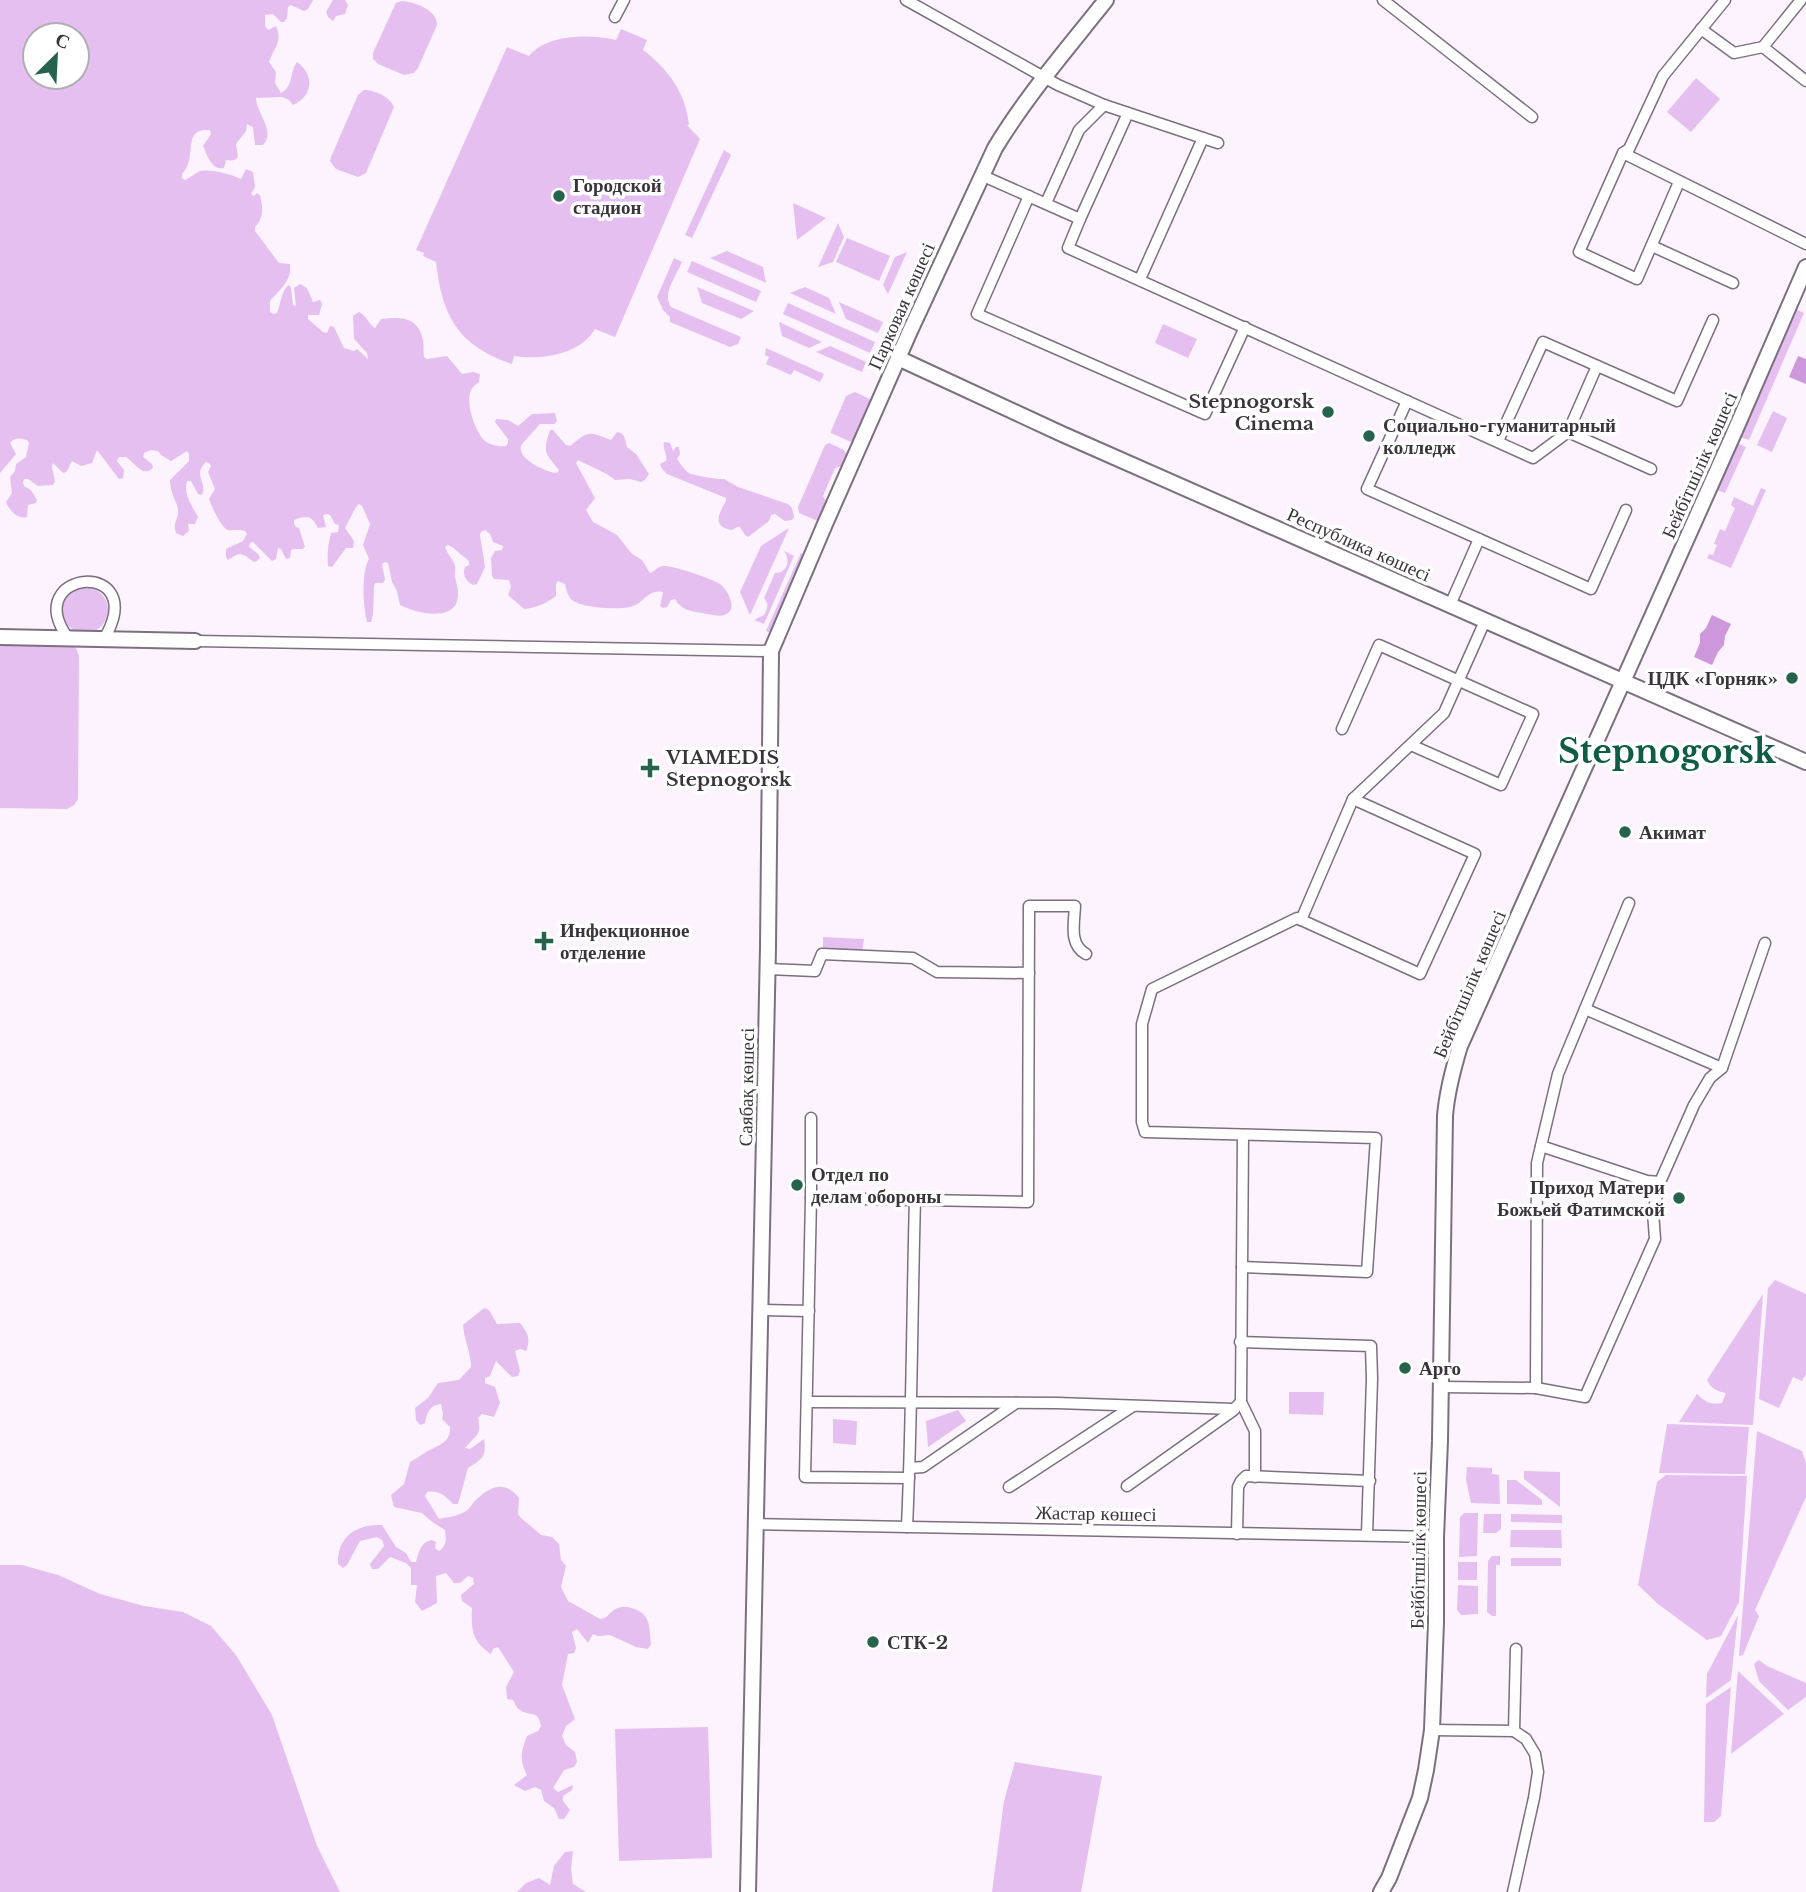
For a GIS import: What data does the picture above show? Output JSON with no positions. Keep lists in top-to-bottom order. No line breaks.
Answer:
{"streets":{"street":["Парковая көшесі","Бейбітшілік көшесі","Республика көшесі","Саябақ көшесі","Жастар көшесі"]},"crossings":[["Парковая көшесі","Республика көшесі"],["Парковая көшесі","Саябақ көшесі"],["Бейбітшілік көшесі","Республика көшесі"],["Бейбітшілік көшесі","Жастар көшесі"],["Саябақ көшесі","Жастар көшесі"]],"districts":["Stepnogorsk"],"places":{"other":["Городской стадион","Stepnogorsk Cinema","Социально-гуманитарный колледж","ЦДК «Горняк»","Акимат","Отдел по делам обороны","Приход Матери Божьей Фатимской","Арго","СТК-2"],"health":["VIAMEDIS Stepnogorsk","Инфекционное отделение"]},"north":"top right"}
